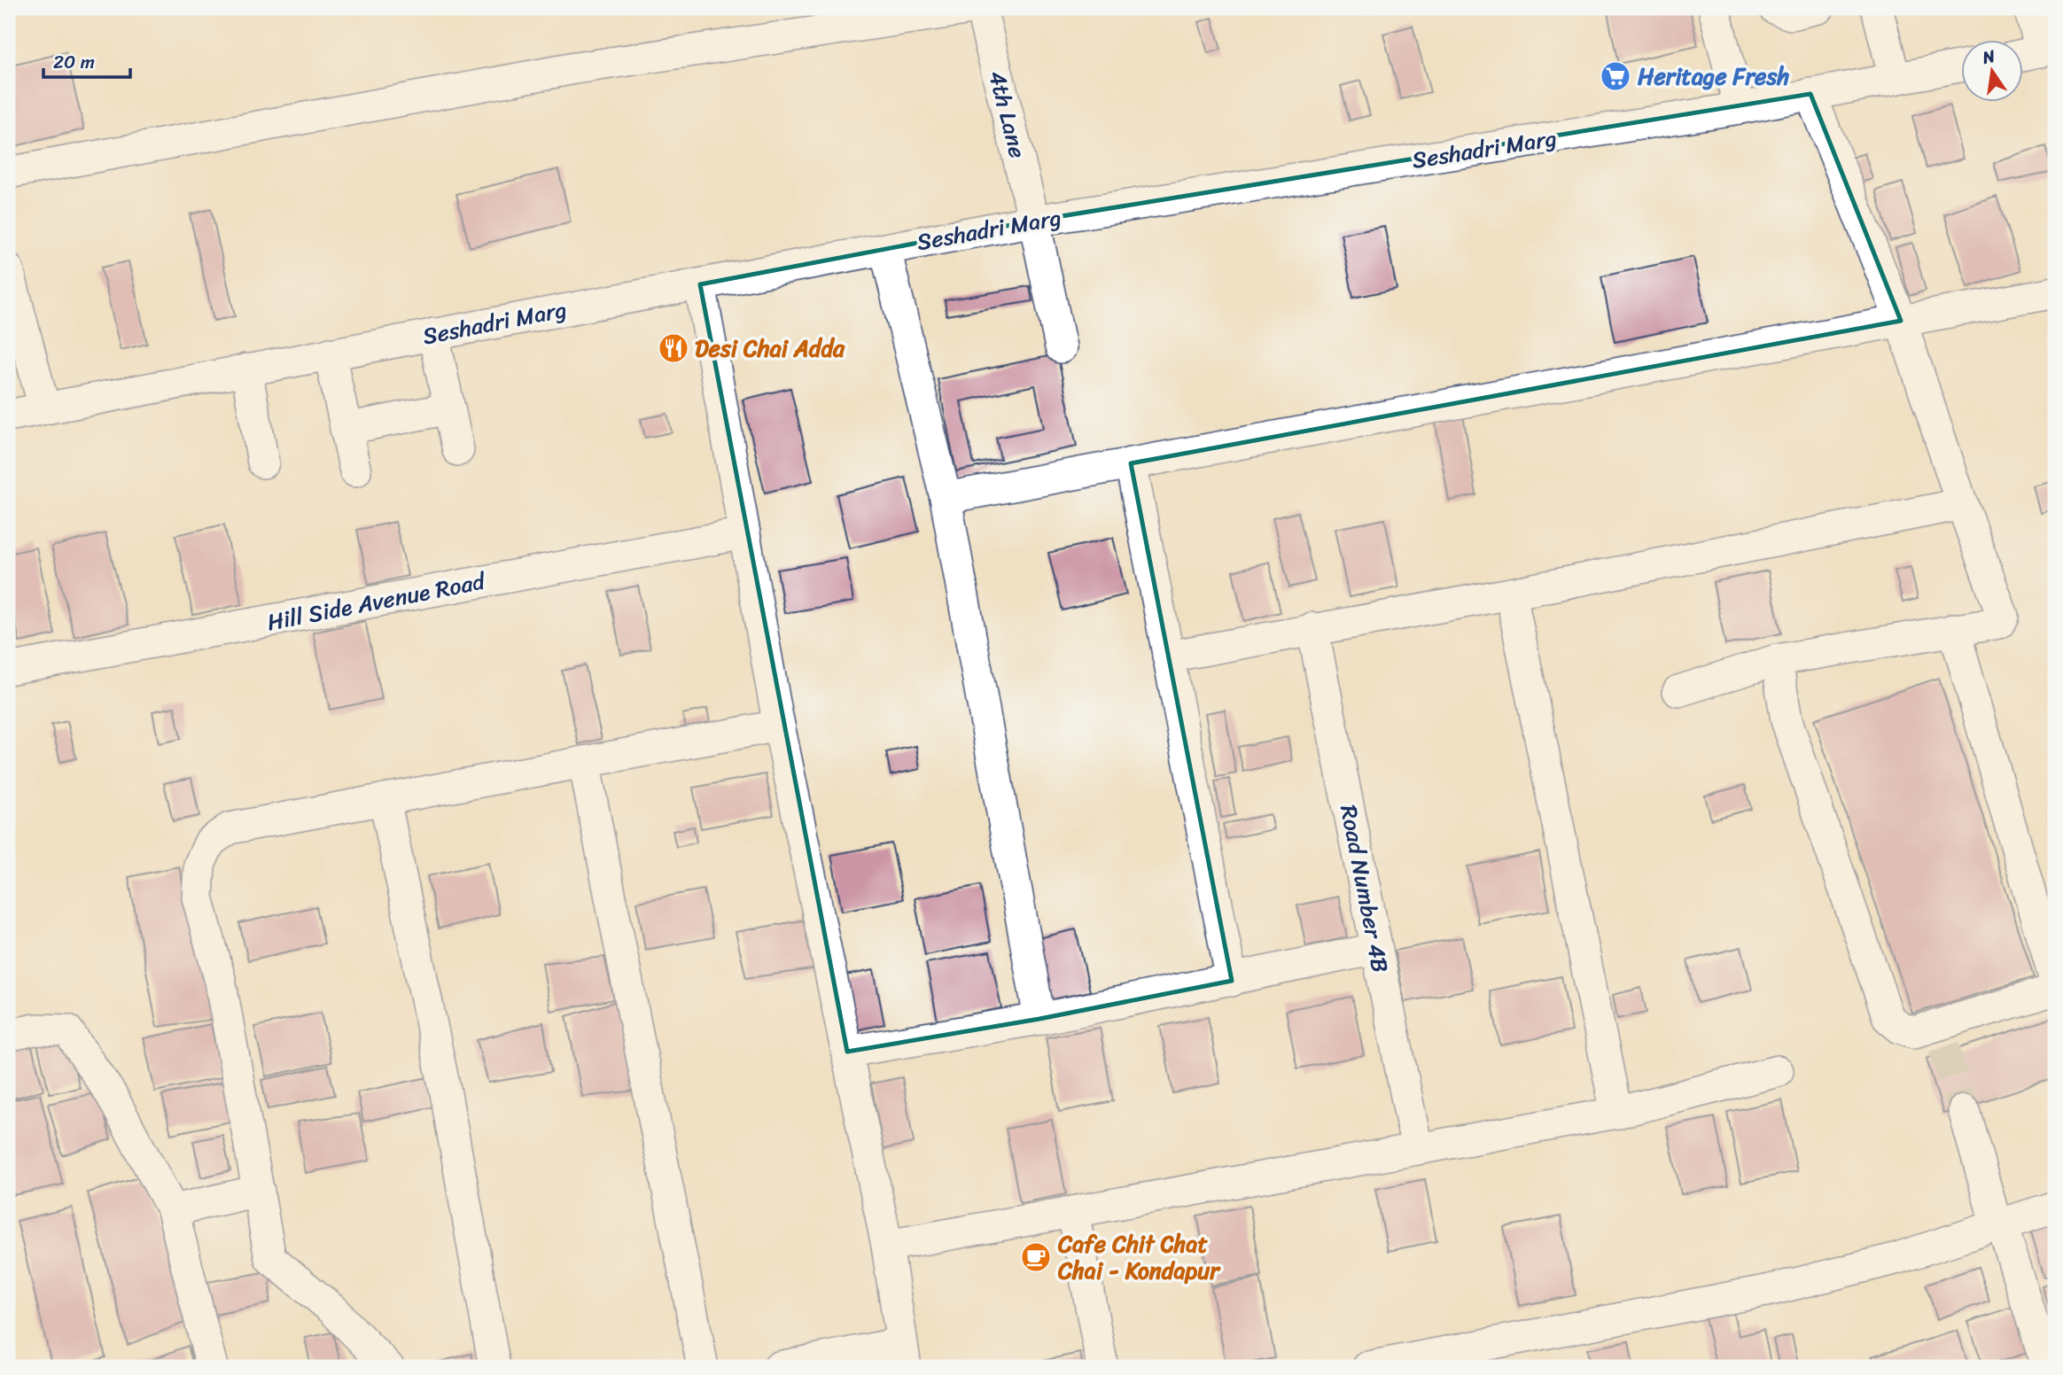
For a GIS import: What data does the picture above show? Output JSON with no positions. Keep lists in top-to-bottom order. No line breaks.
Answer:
{"streets":{"street":["4th Lane","Seshadri Marg","Hill Side Avenue Road","Road Number 4B"]},"crossings":[["4th Lane","Seshadri Marg"]],"places":{"supermarket":["Heritage Fresh"],"restaurant":["Desi Chai Adda"],"cafe":["Cafe Chit Chat Chai - Kondapur"]},"scale_bar":"20 m","north":"top"}
